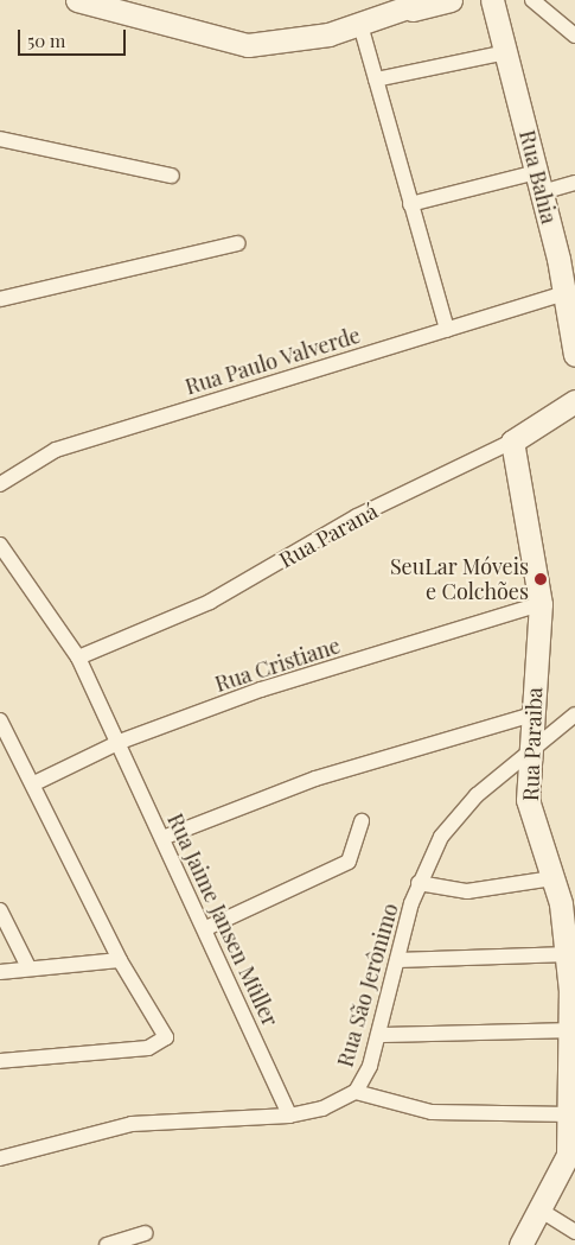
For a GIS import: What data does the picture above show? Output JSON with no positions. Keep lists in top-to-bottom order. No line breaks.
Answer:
{"streets":{"street":["Rua Bahia","Rua Paulo Valverde","Rua Paraná","Rua Cristiane","Rua Paraiba","Rua Jaime Jansen Müller","Rua São Jerônimo"]},"crossings":[["Rua Bahia","Rua Paulo Valverde"],["Rua Paraná","Rua Paraiba"],["Rua Paraná","Rua Jaime Jansen Müller"],["Rua Cristiane","Rua Paraiba"],["Rua Cristiane","Rua Jaime Jansen Müller"],["Rua Paraiba","Rua São Jerônimo"],["Rua Jaime Jansen Müller","Rua São Jerônimo"]],"places":["SeuLar Móveis e Colchões"],"scale_bar":"50 m"}
